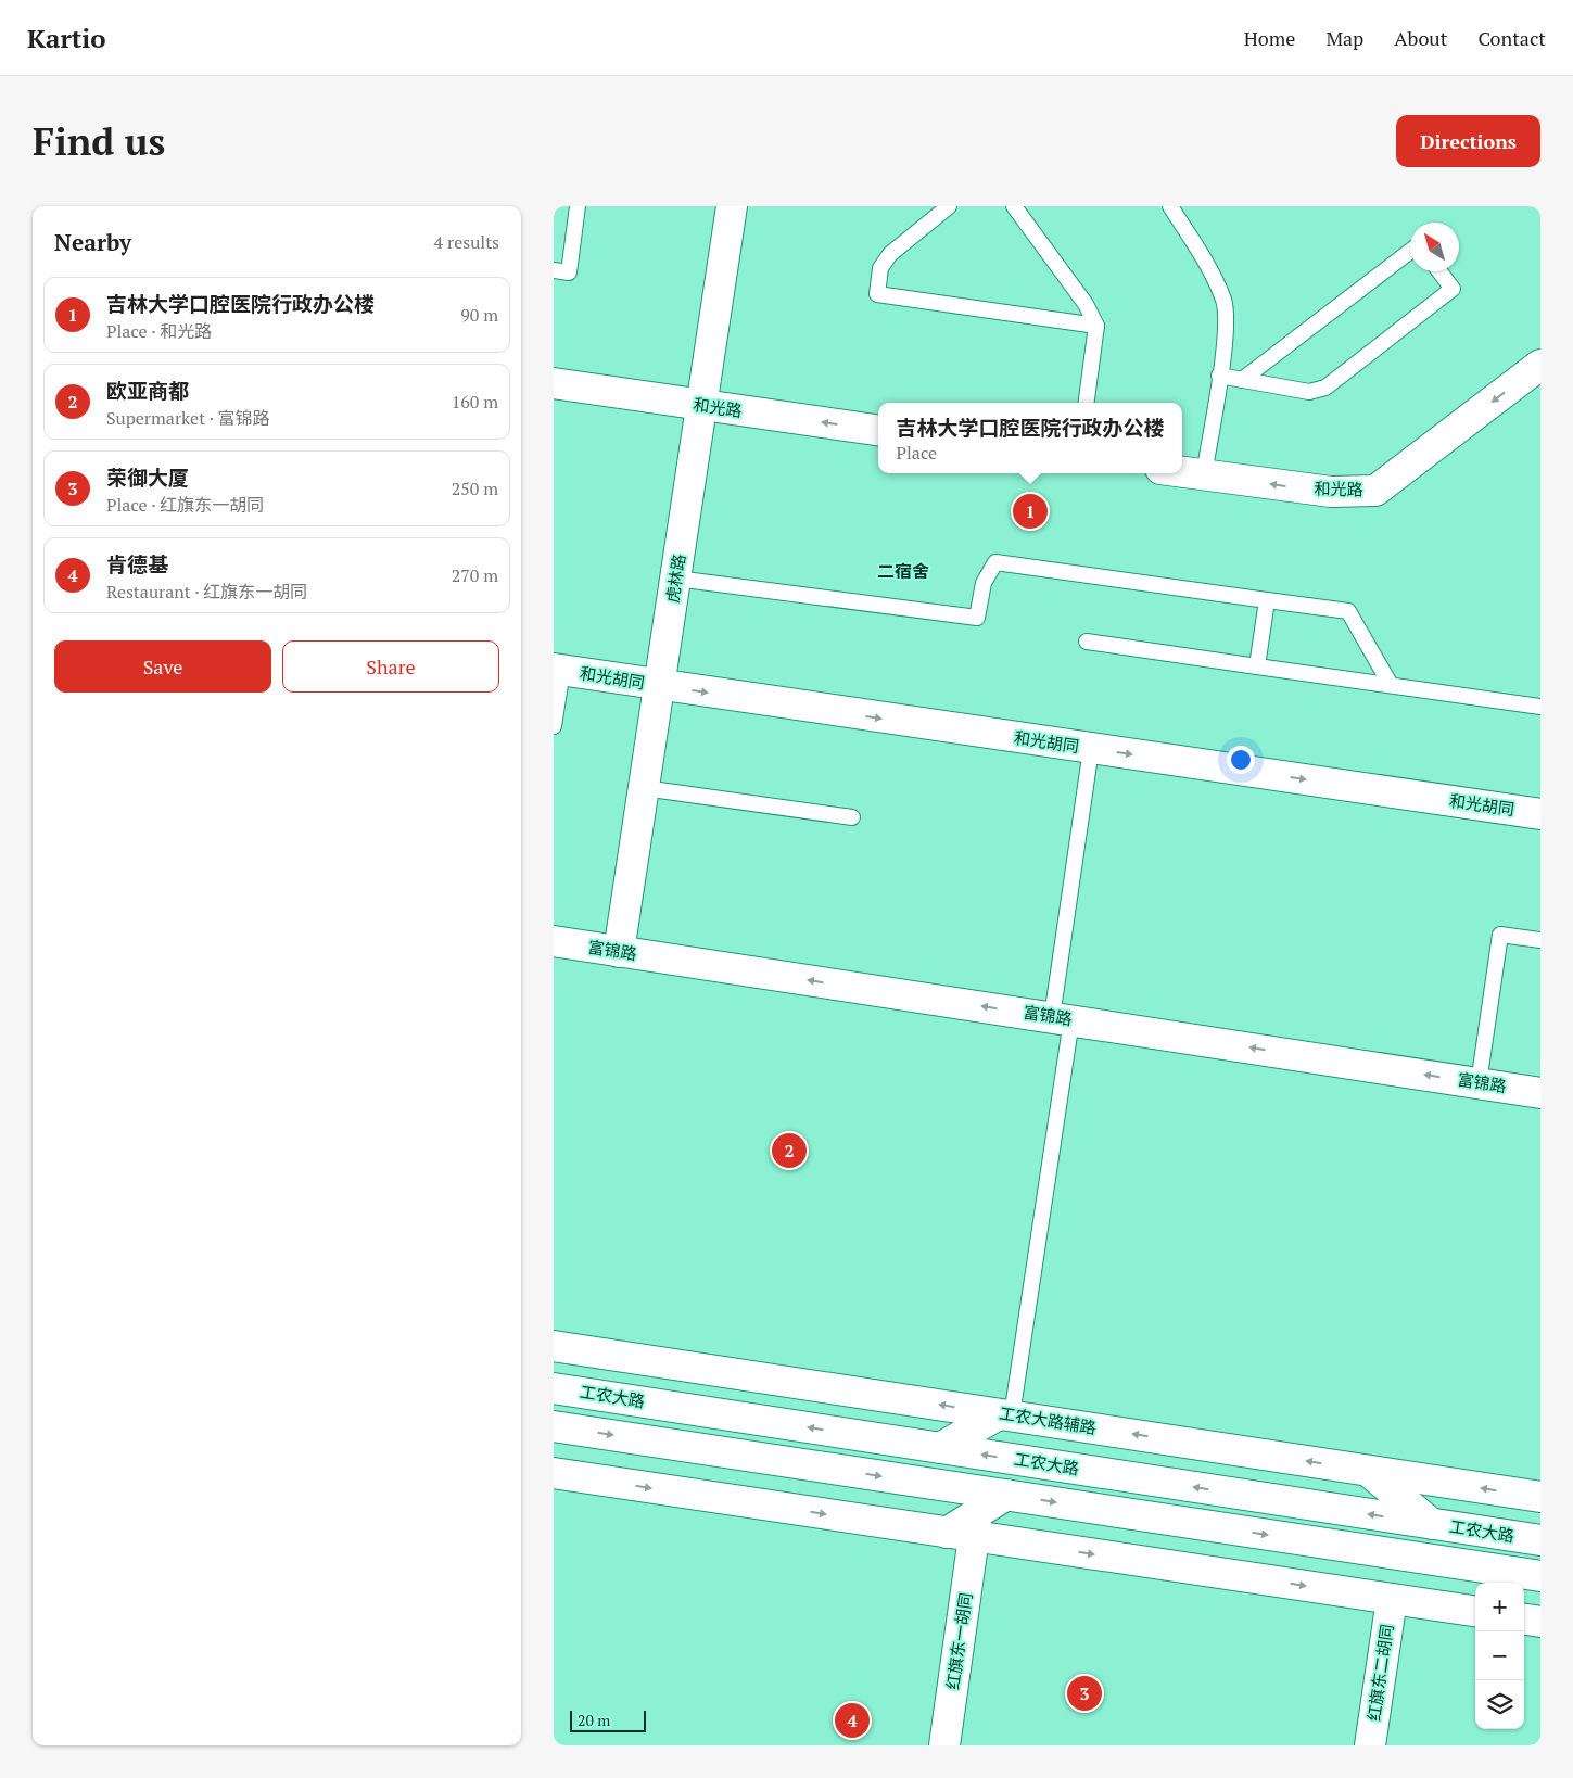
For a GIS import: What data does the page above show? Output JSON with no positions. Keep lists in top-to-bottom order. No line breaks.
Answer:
{"streets":{"street":["和光路","虎林路","和光胡同","富锦路","工农大路","工农大路辅路","红旗东一胡同","红旗东二胡同"]},"crossings":[["和光路","虎林路"],["虎林路","和光胡同"],["虎林路","富锦路"]],"one_way":["和光路","和光胡同","富锦路"],"districts":["二宿舍"],"scale_bar":"20 m","north":"top left","page":{"header":"Kartio","nav":["Home","Map","About","Contact"],"buttons":["Directions",["Save","Share"]],"title":"Find us","heading":["Nearby","4 results"],"list":[{"mark":"1","name":"吉林大学口腔医院行政办公楼","note":"Place · 和光路","value":"90 m"},{"mark":"2","name":"欧亚商都","note":"Supermarket · 富锦路","value":"160 m"},{"mark":"3","name":"荣御大厦","note":"Place · 红旗东一胡同","value":"250 m"},{"mark":"4","name":"肯德基","note":"Restaurant · 红旗东一胡同","value":"270 m"}],"popup":["吉林大学口腔医院行政办公楼","Place"],"pins":["1","2","3","4"],"map_buttons":["+","−"],"scale":"20 m"}}
